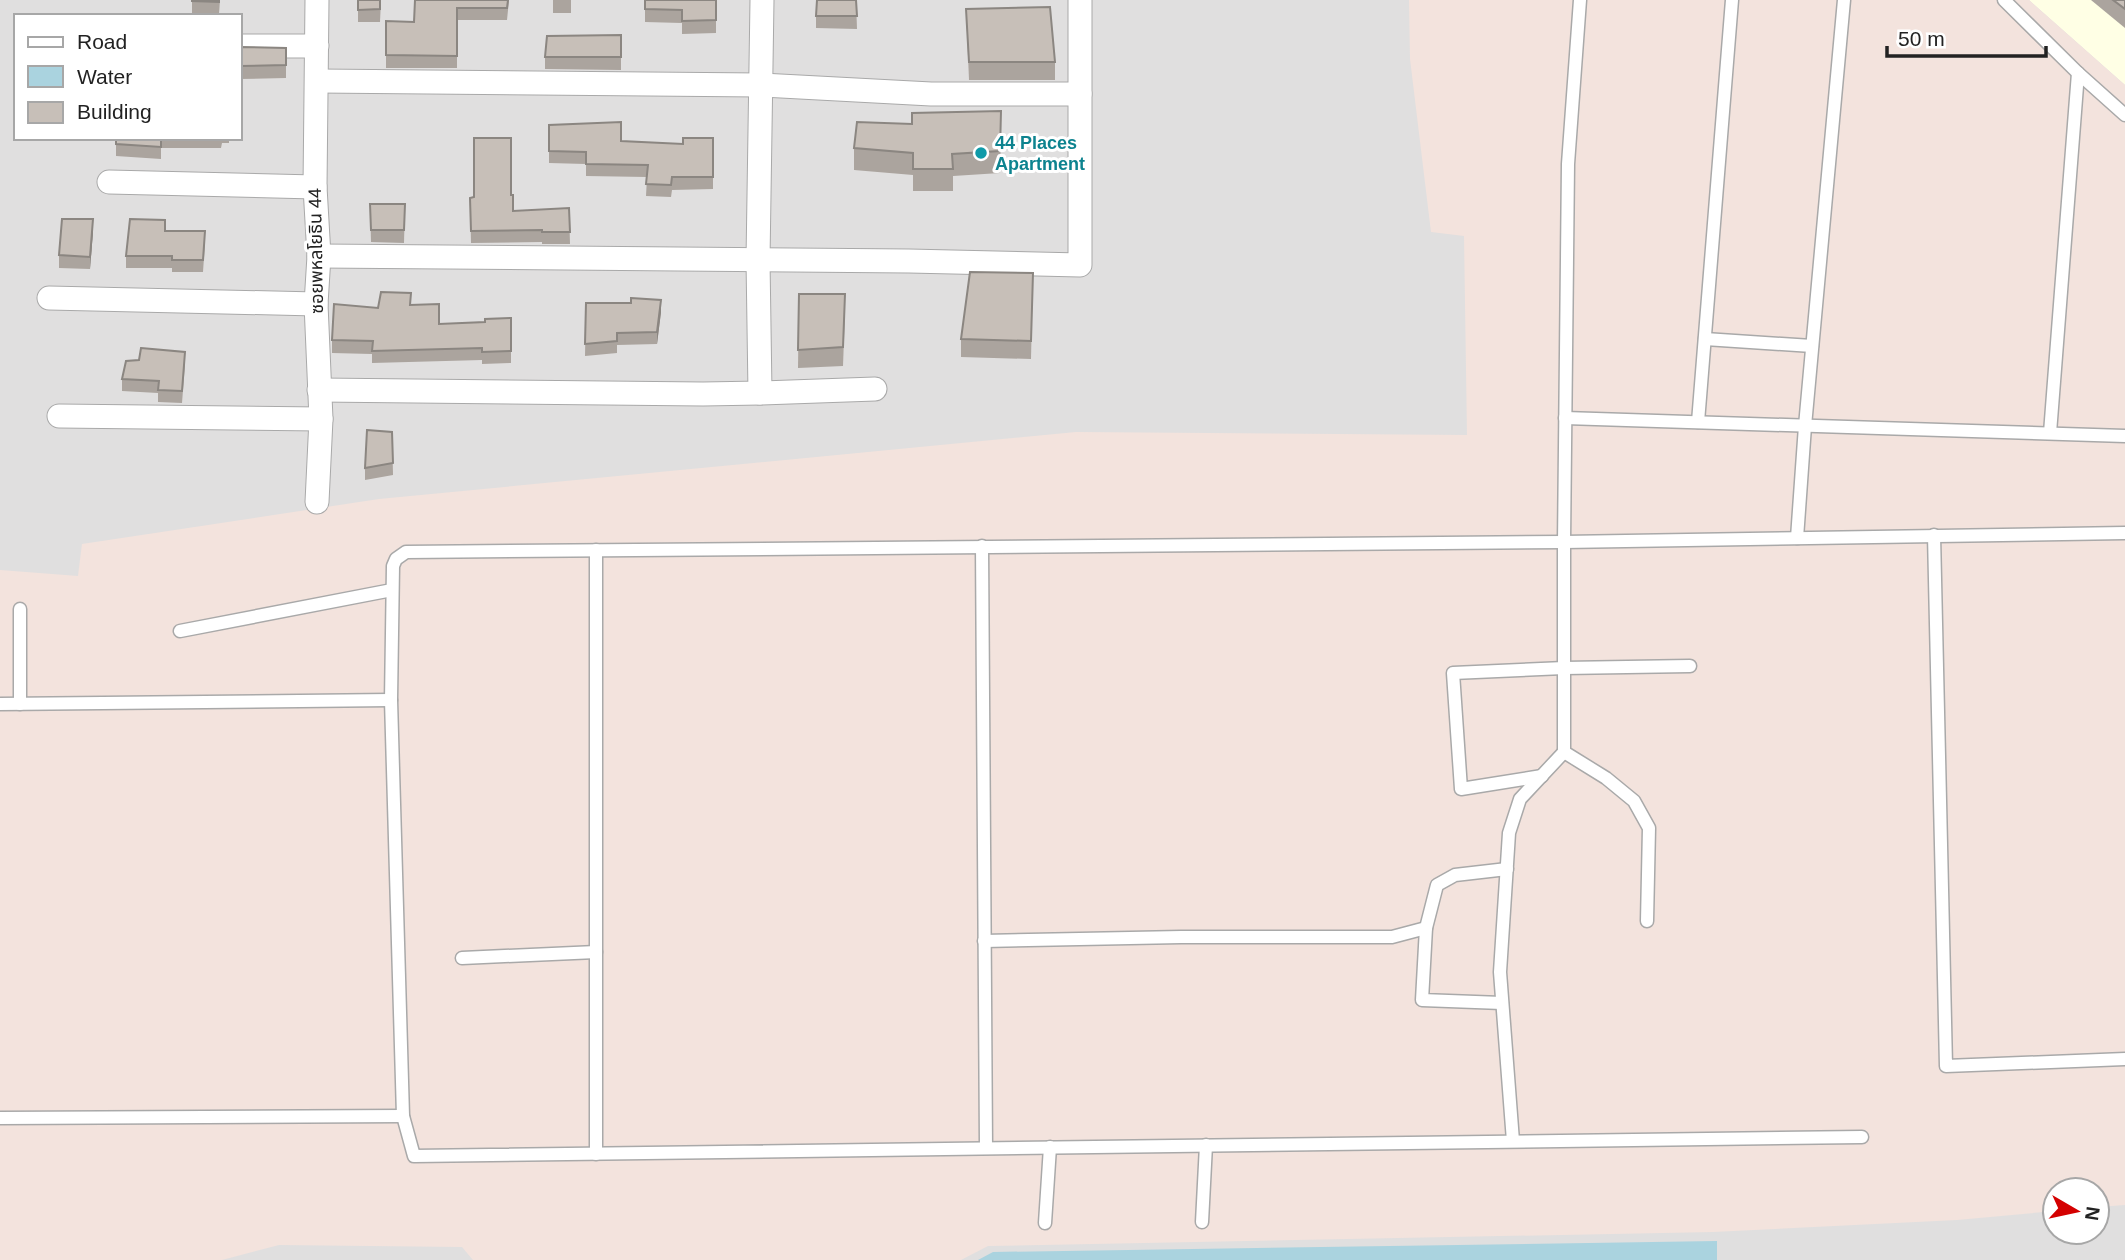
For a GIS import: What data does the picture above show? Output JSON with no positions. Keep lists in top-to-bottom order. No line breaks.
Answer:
{"streets":{"street":["ซอยพหลโยธิน 44"]},"places":["44 Places Apartment"],"legend":["Road","Water","Building"],"scale_bar":"50 m","north":"right"}
